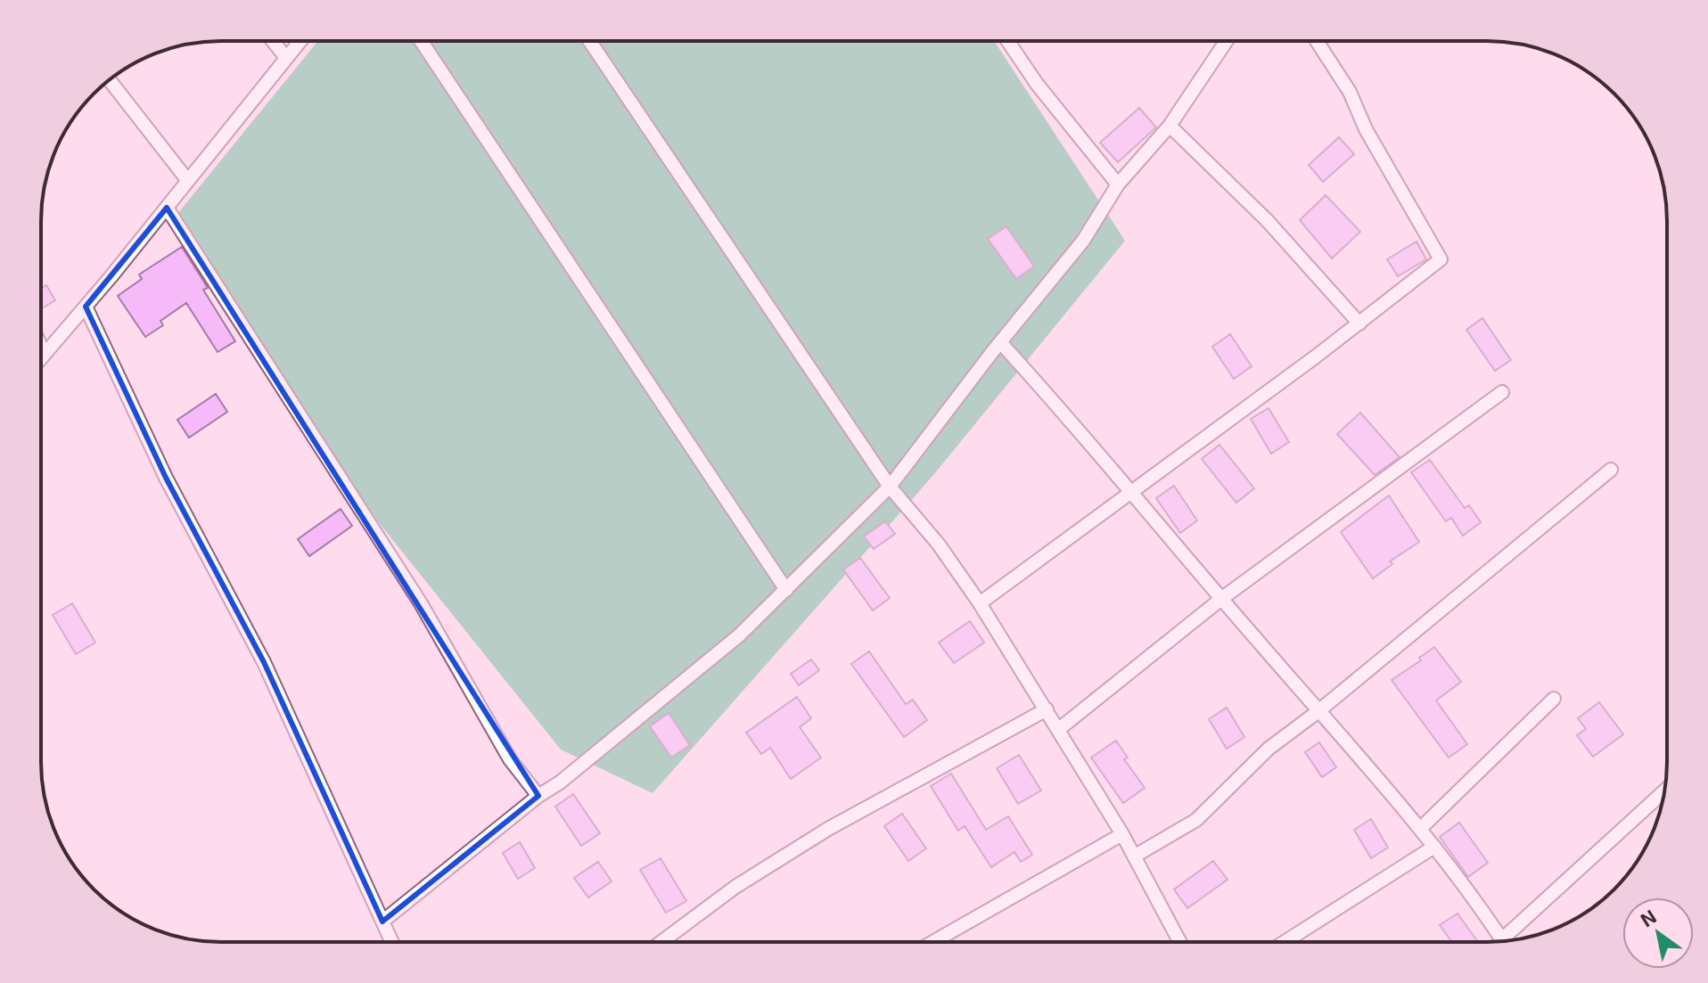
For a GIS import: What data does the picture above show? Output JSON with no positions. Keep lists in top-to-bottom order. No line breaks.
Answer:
{"north":"top left"}
